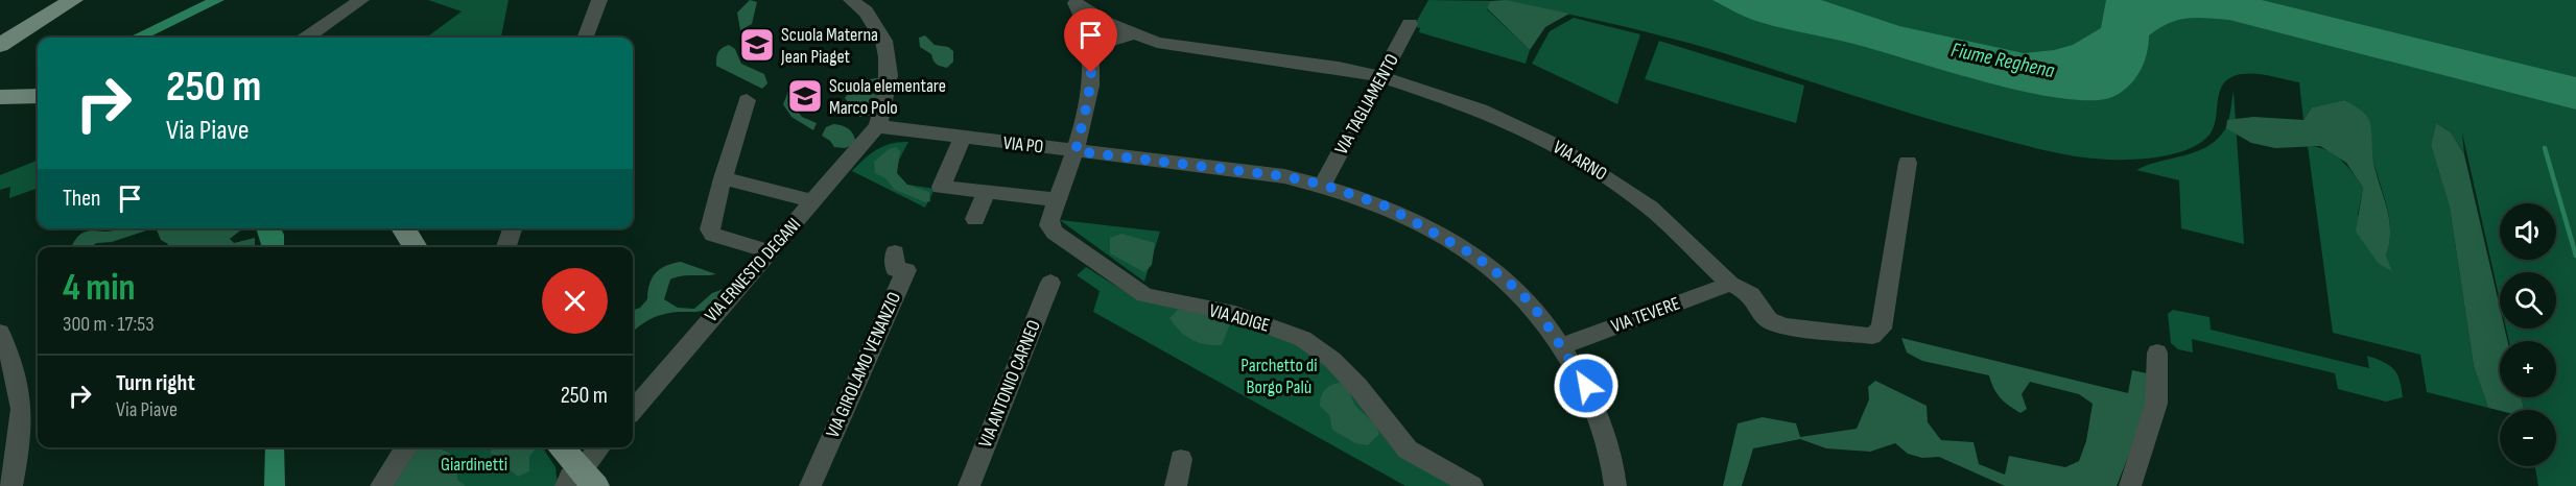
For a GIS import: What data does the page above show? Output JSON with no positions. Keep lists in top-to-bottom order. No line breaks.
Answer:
{"streets":{"street":["VIA TAGLIAMENTO","VIA PO","VIA ARNO","VIA ERNESTO DEGANI","VIA TEVERE","VIA ADIGE","VIA GIROLAMO VENANZIO","VIA ANTONIO CARNEO"]},"crossings":[["VIA TAGLIAMENTO","VIA PO"],["VIA TAGLIAMENTO","VIA ARNO"],["VIA PO","VIA ERNESTO DEGANI"],["VIA PO","VIA TEVERE"],["VIA PO","VIA ADIGE"],["VIA ARNO","VIA TEVERE"],["VIA ARNO","VIA ADIGE"]],"water":["Fiume Reghena"],"parks":["Parchetto di Borgo Palù","Giardinetti"],"places":{"school or university":["Scuola Materna Jean Piaget","Scuola elementare Marco Polo"]},"page":{"turn":["250 m","Via Piave"],"then":"Then","map_buttons":["+","−"],"heading":["4 min","300 m · 17:53"],"list":[{"name":"Turn right","note":"Via Piave","value":"250 m"}]}}
